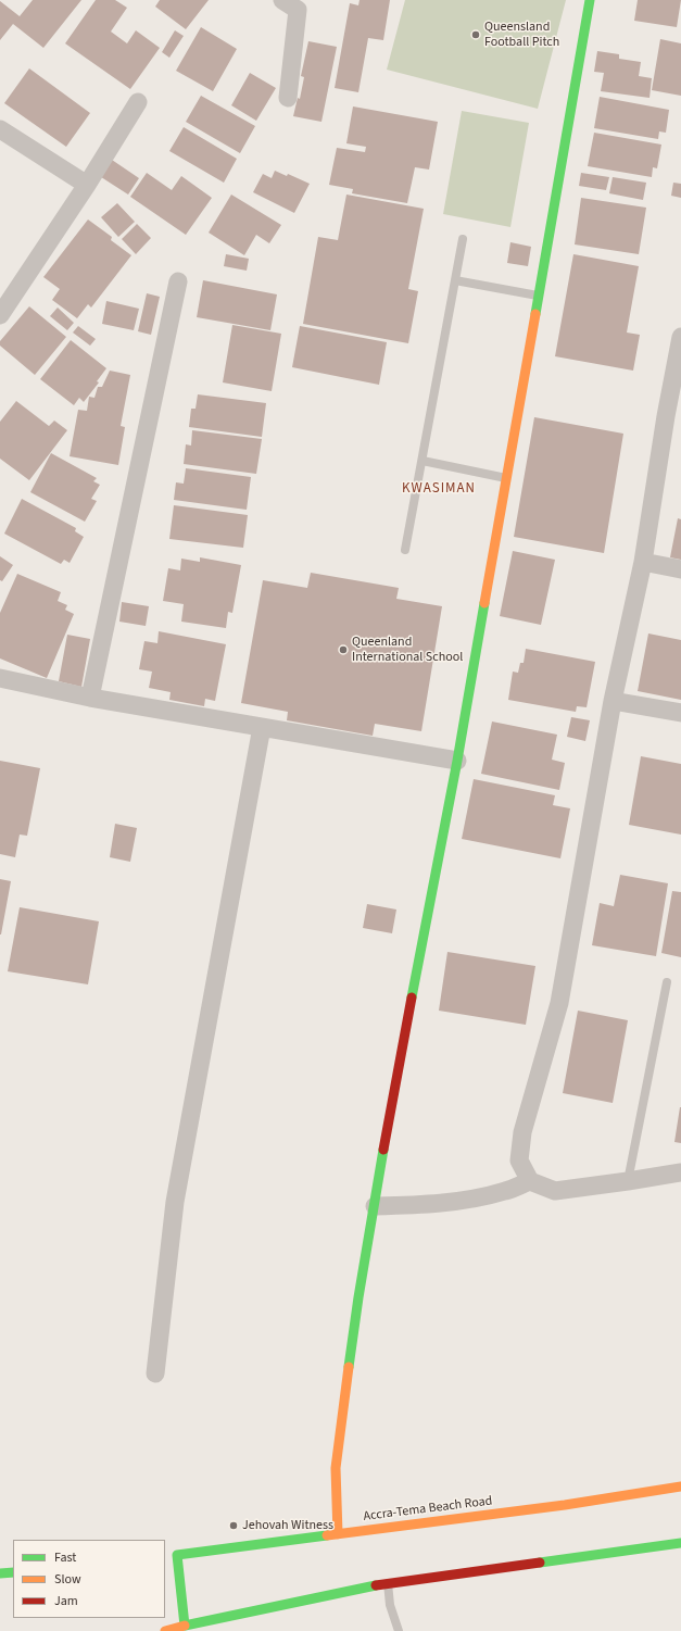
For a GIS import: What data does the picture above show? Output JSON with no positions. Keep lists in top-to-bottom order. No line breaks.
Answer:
{"streets":{"street":["Accra-Tema Beach Road"]},"districts":["KWASIMAN"],"places":["Queensland Football Pitch","Queenland International School","Jehovah Witness"],"legend":["Fast","Slow","Jam"]}
